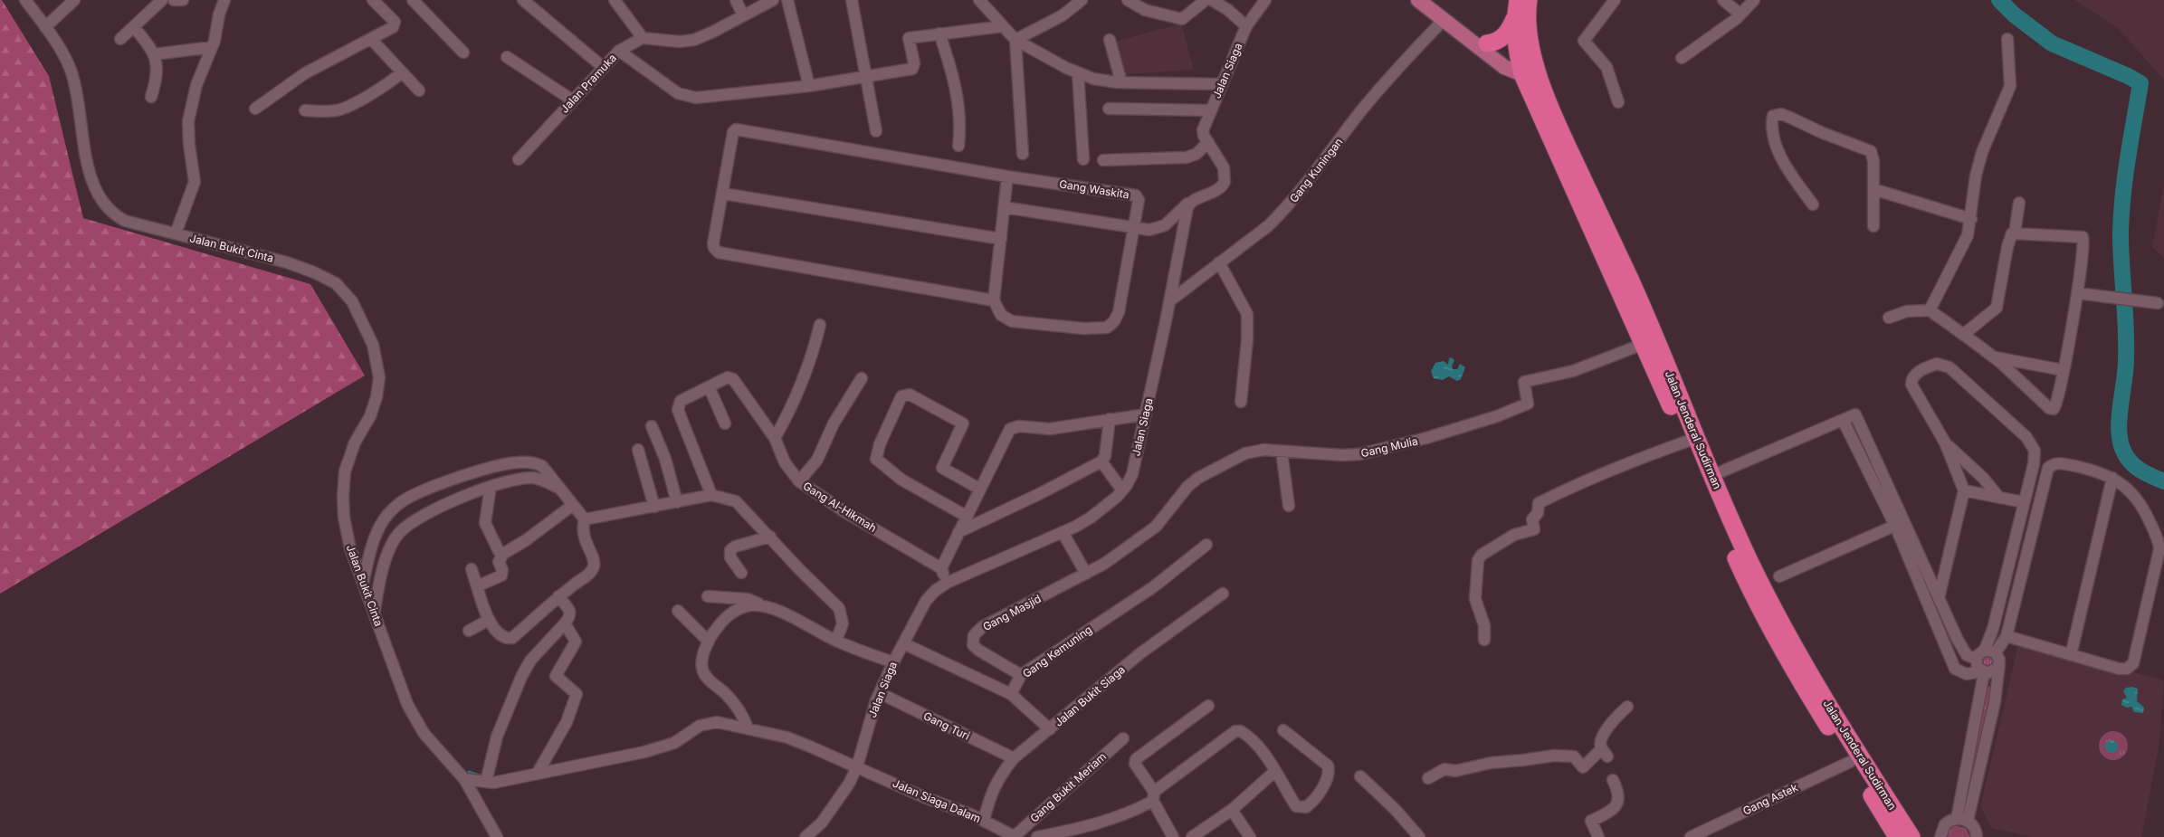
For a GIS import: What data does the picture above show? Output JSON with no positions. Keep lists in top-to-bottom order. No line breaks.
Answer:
{"streets":{"highway":["Jalan Jenderal Sudirman"],"street":["Jalan Siaga","Jalan Pramuka","Gang Kuningan","Gang Waskita","Jalan Bukit Cinta","Gang Mulia","Gang Al-Hikmah","Gang Masjid","Gang Kemuning","Jalan Bukit Siaga","Gang Turi","Gang Bukit Meriam","Gang Astek","Jalan Siaga Dalam"]},"crossings":[["Jalan Siaga","Gang Kuningan"],["Jalan Siaga","Gang Turi"],["Jalan Siaga","Jalan Siaga Dalam"],["Jalan Jenderal Sudirman","Gang Mulia"],["Jalan Jenderal Sudirman","Gang Astek"],["Gang Mulia","Gang Masjid"],["Gang Masjid","Gang Kemuning"],["Jalan Bukit Siaga","Gang Turi"],["Jalan Bukit Siaga","Jalan Siaga Dalam"],["Gang Bukit Meriam","Jalan Siaga Dalam"]]}
